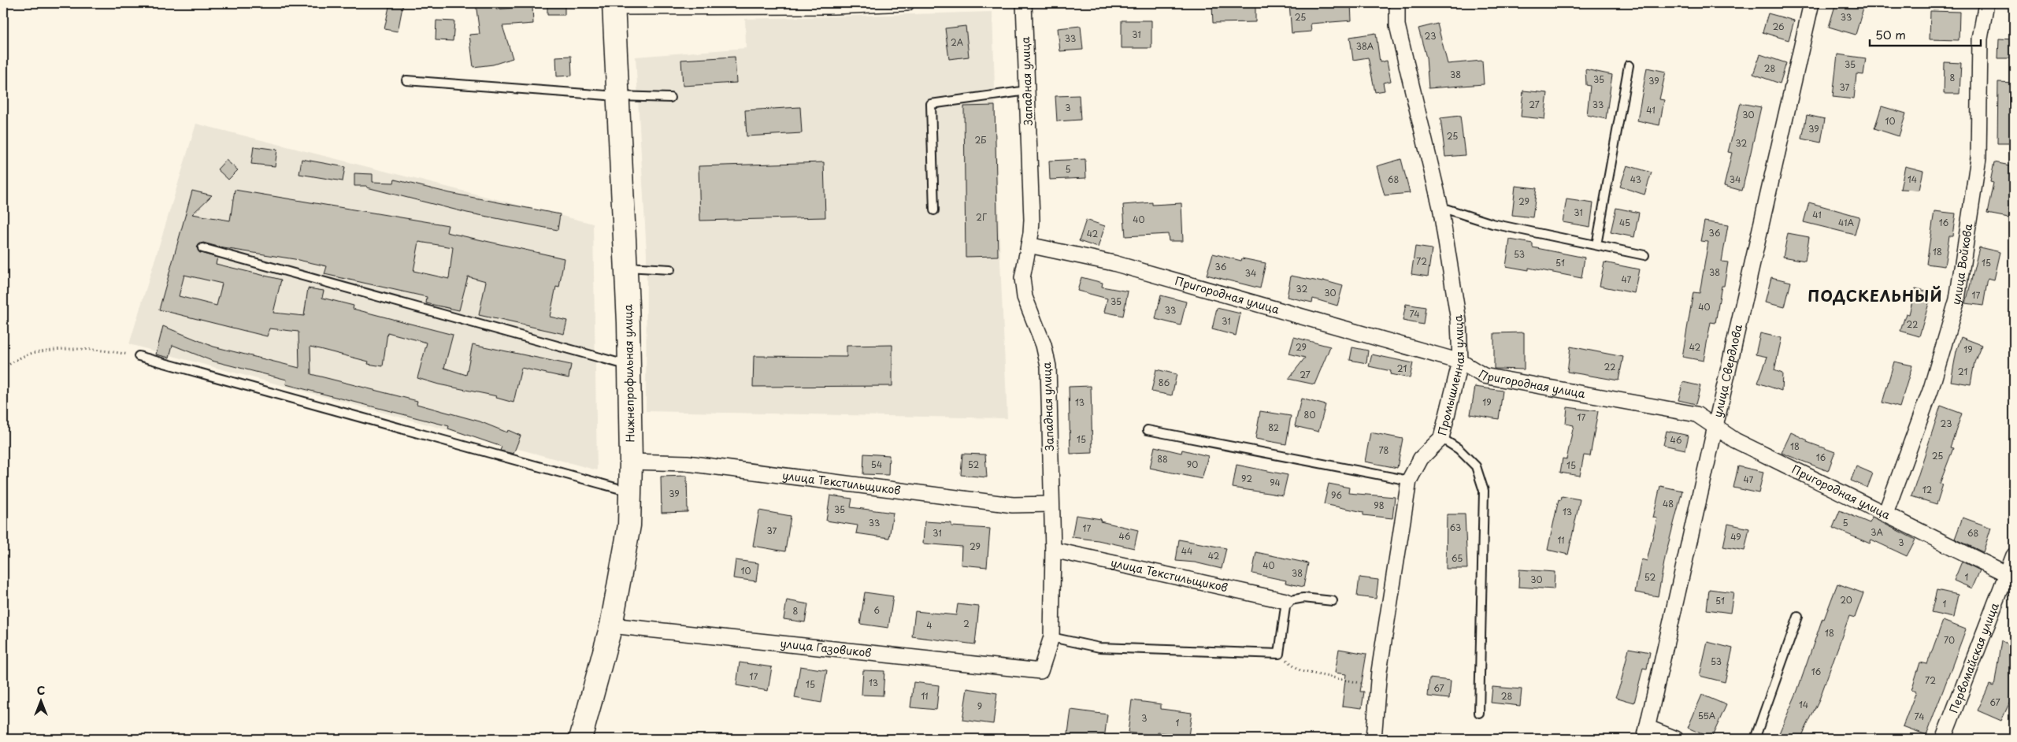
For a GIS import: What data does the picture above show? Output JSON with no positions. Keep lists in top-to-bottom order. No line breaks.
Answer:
{"streets":{"street":["Западная улица","улица Войкова","Пригородная улица","улица Свердлова","Нижнепрофильная улица","Промышленная улица","улица Текстильщиков","улица Газовиков","Первомайская улица"]},"crossings":[["Западная улица","Пригородная улица"],["Западная улица","улица Текстильщиков"],["Западная улица","улица Газовиков"],["улица Войкова","Пригородная улица"],["Пригородная улица","улица Свердлова"],["Пригородная улица","Промышленная улица"],["Пригородная улица","Первомайская улица"],["Нижнепрофильная улица","улица Текстильщиков"],["Нижнепрофильная улица","улица Газовиков"]],"districts":["ПОДСКЕЛЬНЫЙ"],"house_numbers":["25","33","26","31","23","33","2А","38А","35","28","38","8","35","39","37","27","33","3","41","30","10","39","25","2Б","32","5","68","43","34","14","29","31","41","2Г","40","45","41А","16","36","42","18","53","72","51","15","36","38","34","47","32","30","17","35","40","33","74","31","22","29","42","19","22","21","21","27","86","13","19","80","17","23","82","15","46","18","78","25","16","88","54","52","90","15","92","47","94","12","39","96","48","98","35","13","33","5","63","17","37","3А","31","68","46","49","11","3","29","44","42","65","40","10","38","52","1","30","20","51","1","6","8","2","4","18","70","53","16","17","72","13","15","67","11","28","67","14","9","55А","74","3","1"],"scale_bar":"50 m","north":"top"}
